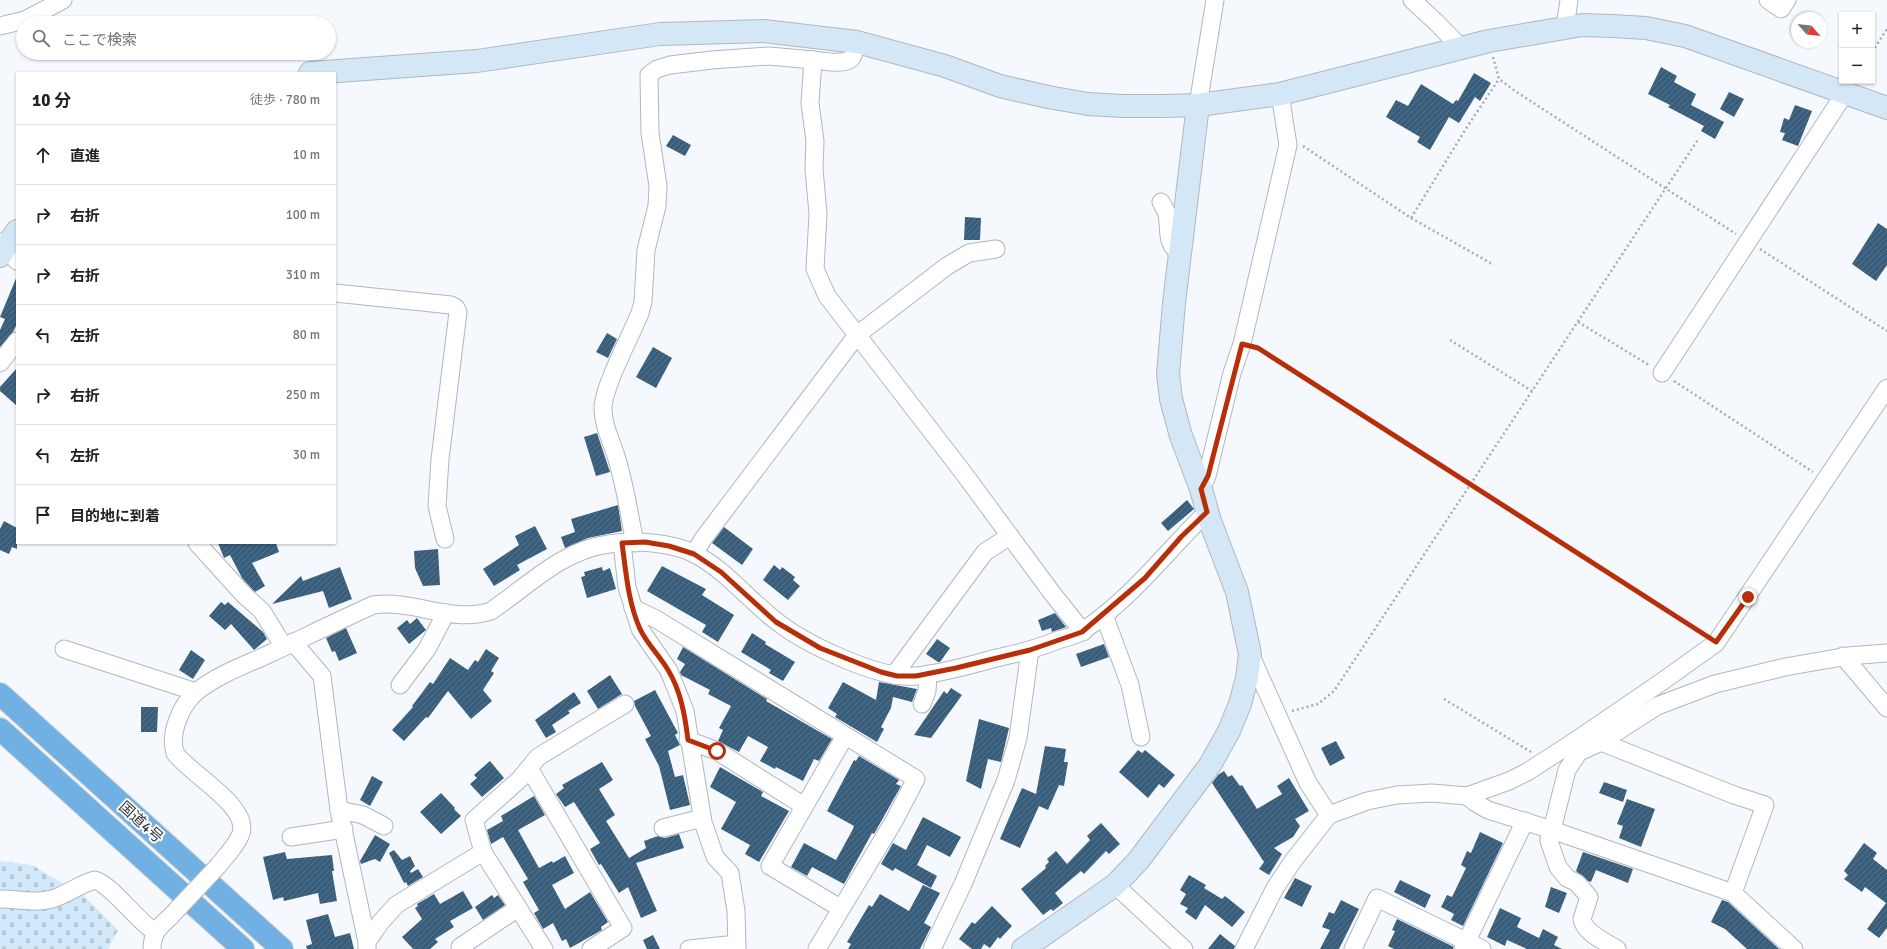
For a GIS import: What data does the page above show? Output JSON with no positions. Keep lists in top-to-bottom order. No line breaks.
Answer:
{"streets":{"highway":["国道4号"]},"north":"bottom right","page":{"map_buttons":["+","−"],"search":"ここで検索","heading":["10 分","徒歩 · 780 m"],"list":[["直進","10 m"],["右折","100 m"],["右折","310 m"],["左折","80 m"],["右折","250 m"],["左折","30 m"],"目的地に到着"]}}
